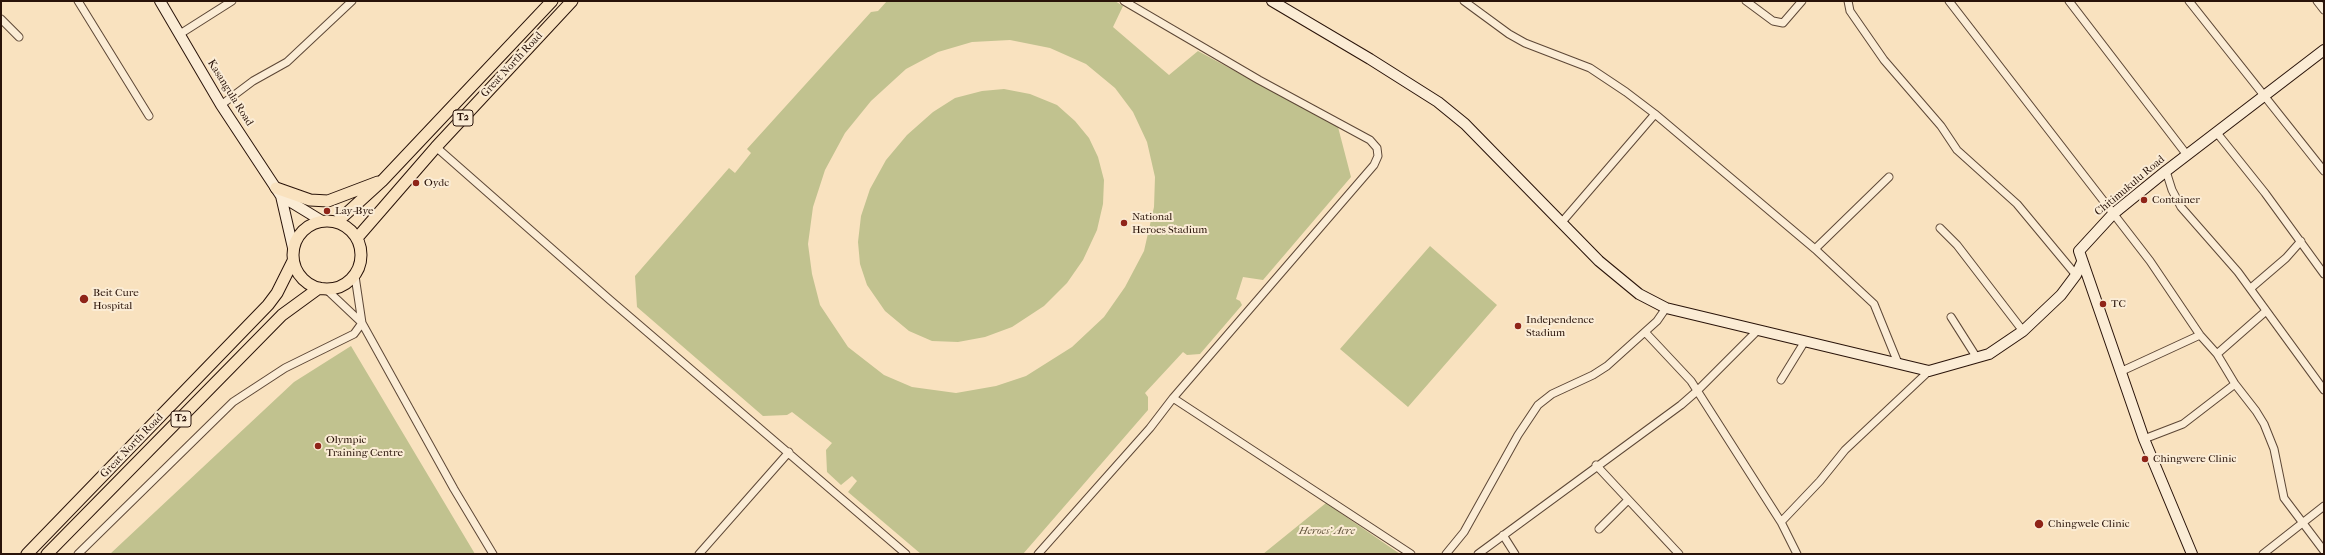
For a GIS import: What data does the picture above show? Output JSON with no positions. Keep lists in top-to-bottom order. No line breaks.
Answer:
{"streets":{"main road":["Great North Road","T2"],"street":["Kasangula Road","Chitimukulu Road"]},"crossings":[["Great North Road","Kasangula Road"],["Great North Road","T2"],["Kasangula Road","T2"]],"parks":["Heroes' Acre"],"places":["Oydc","Container","Lay-Bye","National Heroes Stadium","Beit Cure Hospital","TC","Independence Stadium","Olympic Training Centre","Chingwere Clinic","Chingwele Clinic"]}
